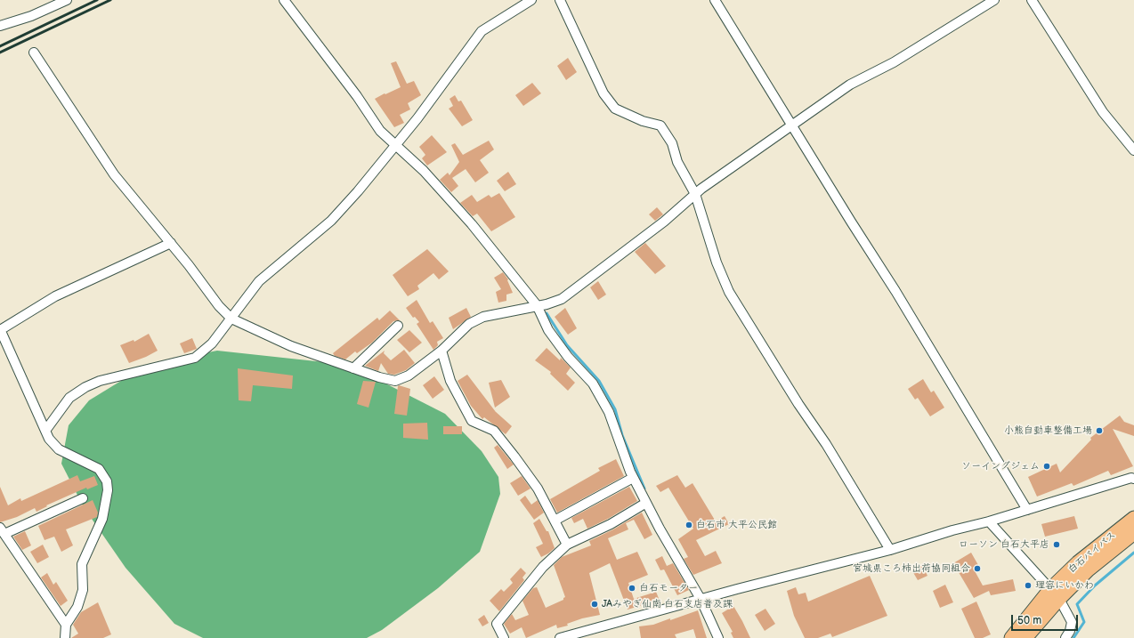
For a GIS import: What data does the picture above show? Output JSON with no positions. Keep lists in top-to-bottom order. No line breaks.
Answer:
{"streets":{"highway":["白石バイパス"]},"places":["小熊自動車整備工場","ソーイングジェム","白石市 大平公民館","ローソン 白石大平店","宮城県ころ柿出荷協同組合","理容にいかわ","白石モーター","JAみやぎ仙南 白石支店普及課"],"scale_bar":"50 m"}
